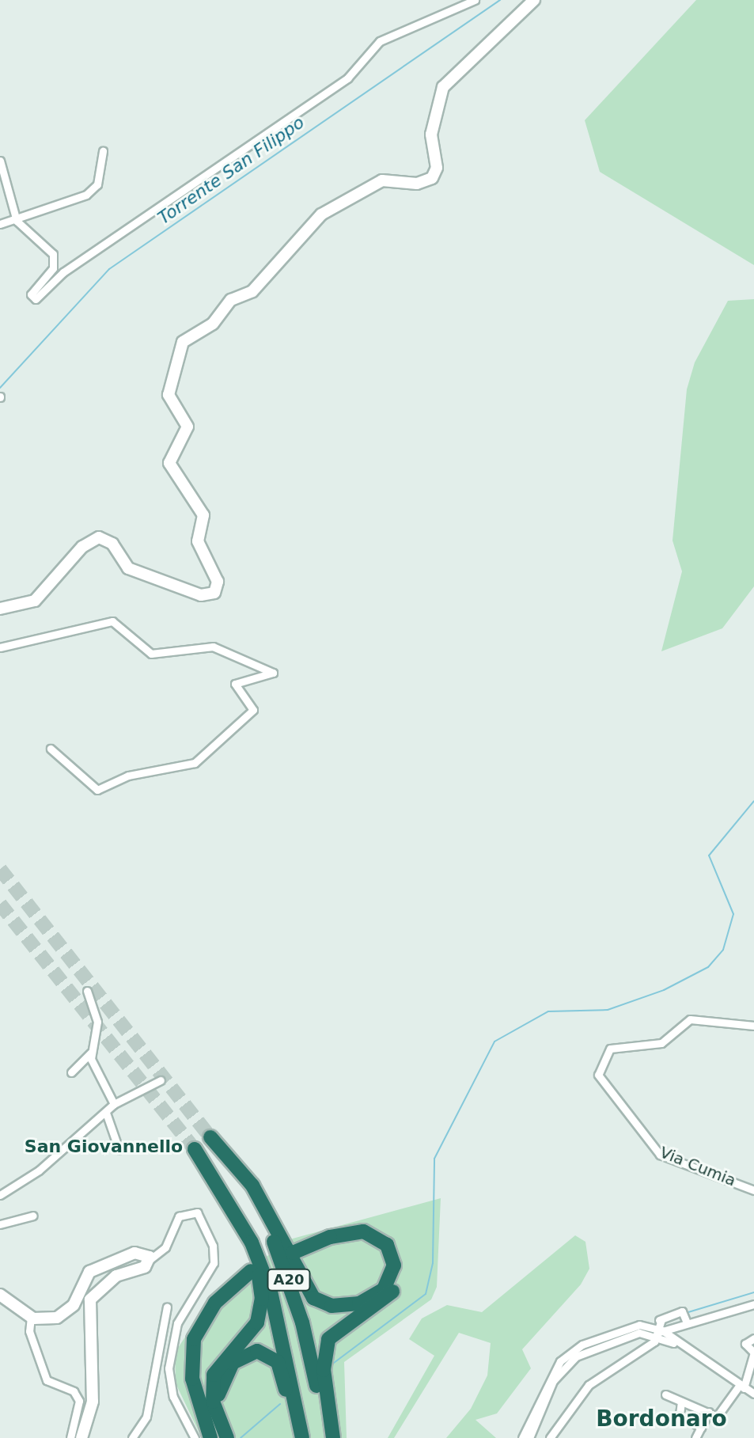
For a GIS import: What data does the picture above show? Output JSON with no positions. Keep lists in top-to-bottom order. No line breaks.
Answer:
{"streets":{"highway":["A20"],"street":["Via Cumia"]},"districts":["San Giovannello","Bordonaro"],"water":["Torrente San Filippo"]}
